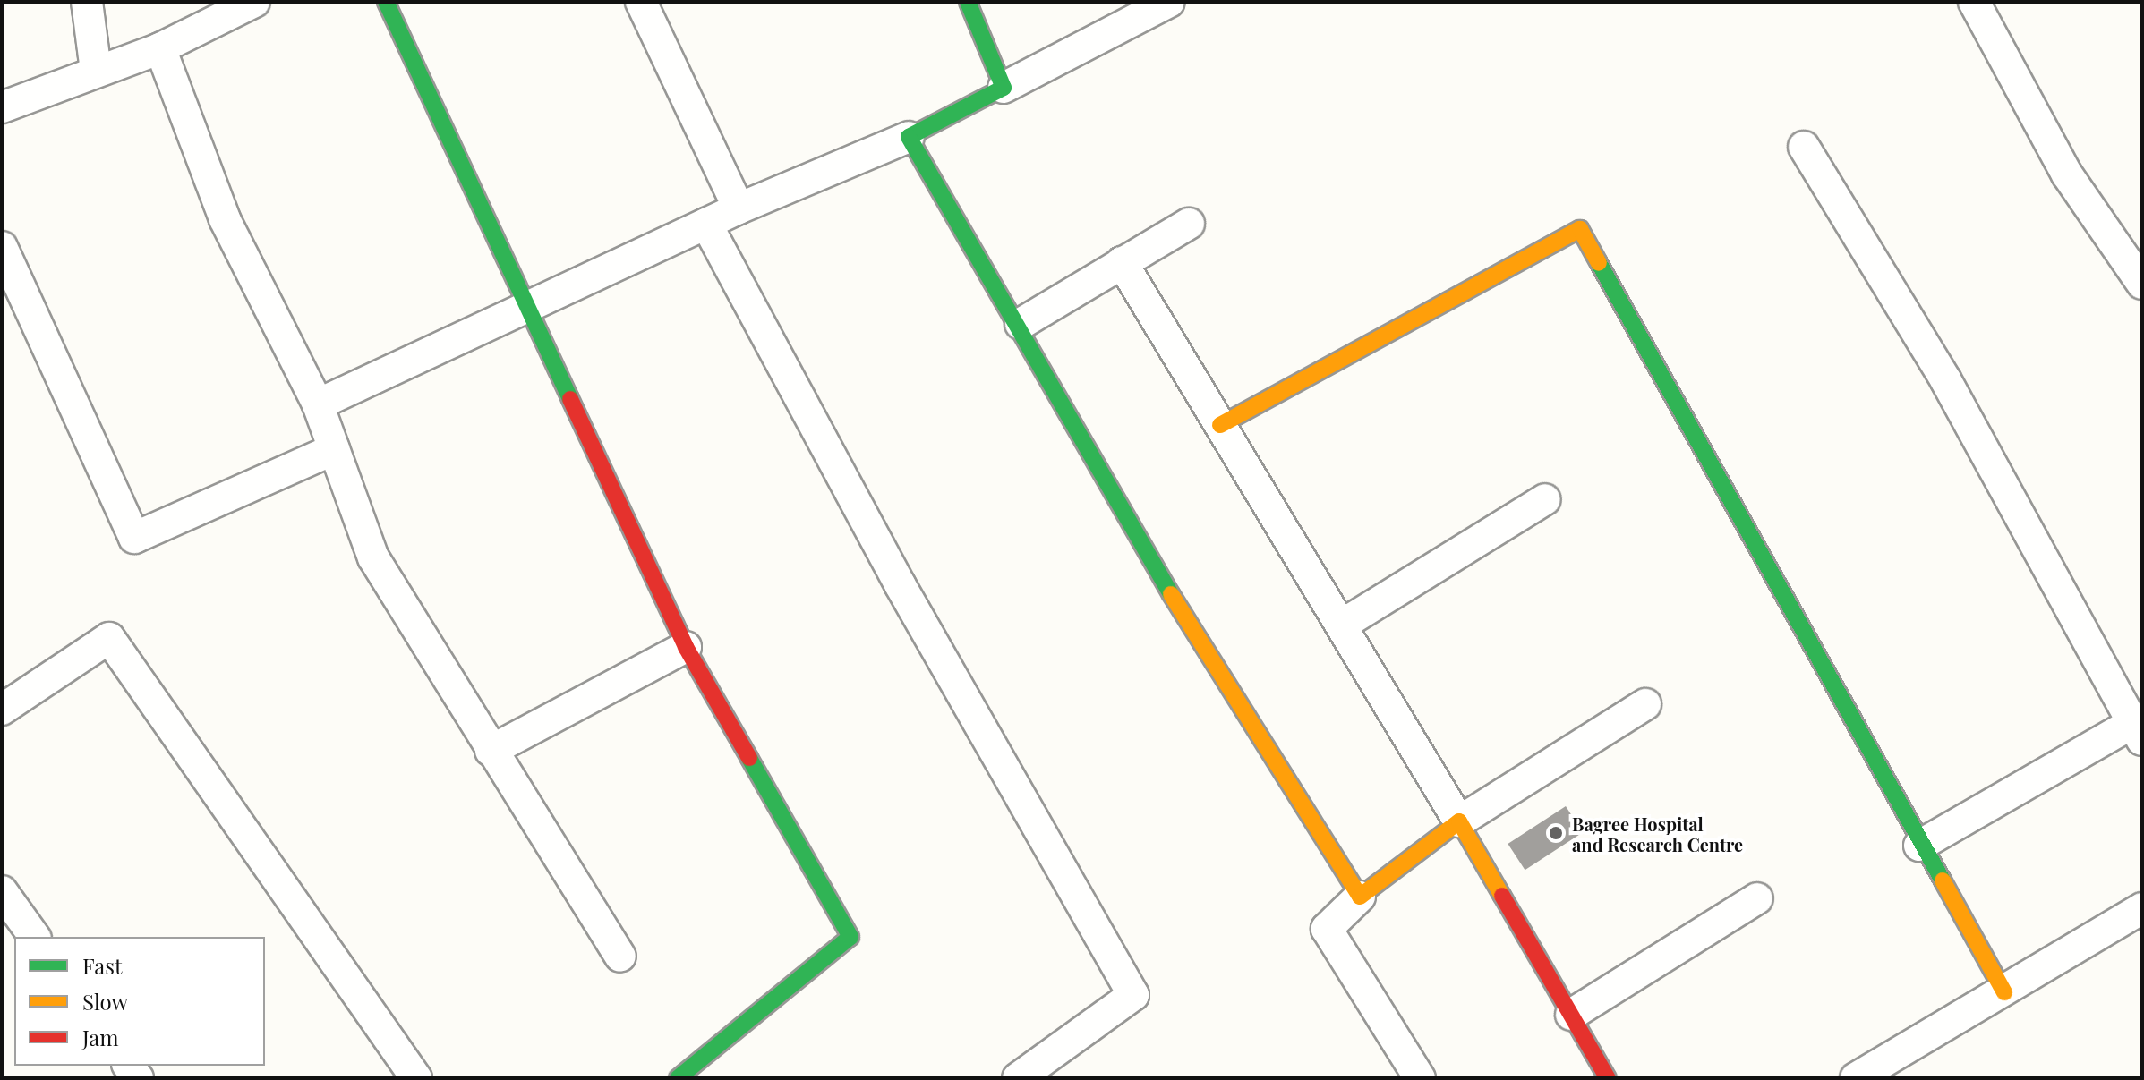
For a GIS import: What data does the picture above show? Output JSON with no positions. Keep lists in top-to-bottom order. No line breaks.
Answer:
{"places":["Bagree Hospital and Research Centre"],"legend":["Fast","Slow","Jam"]}
